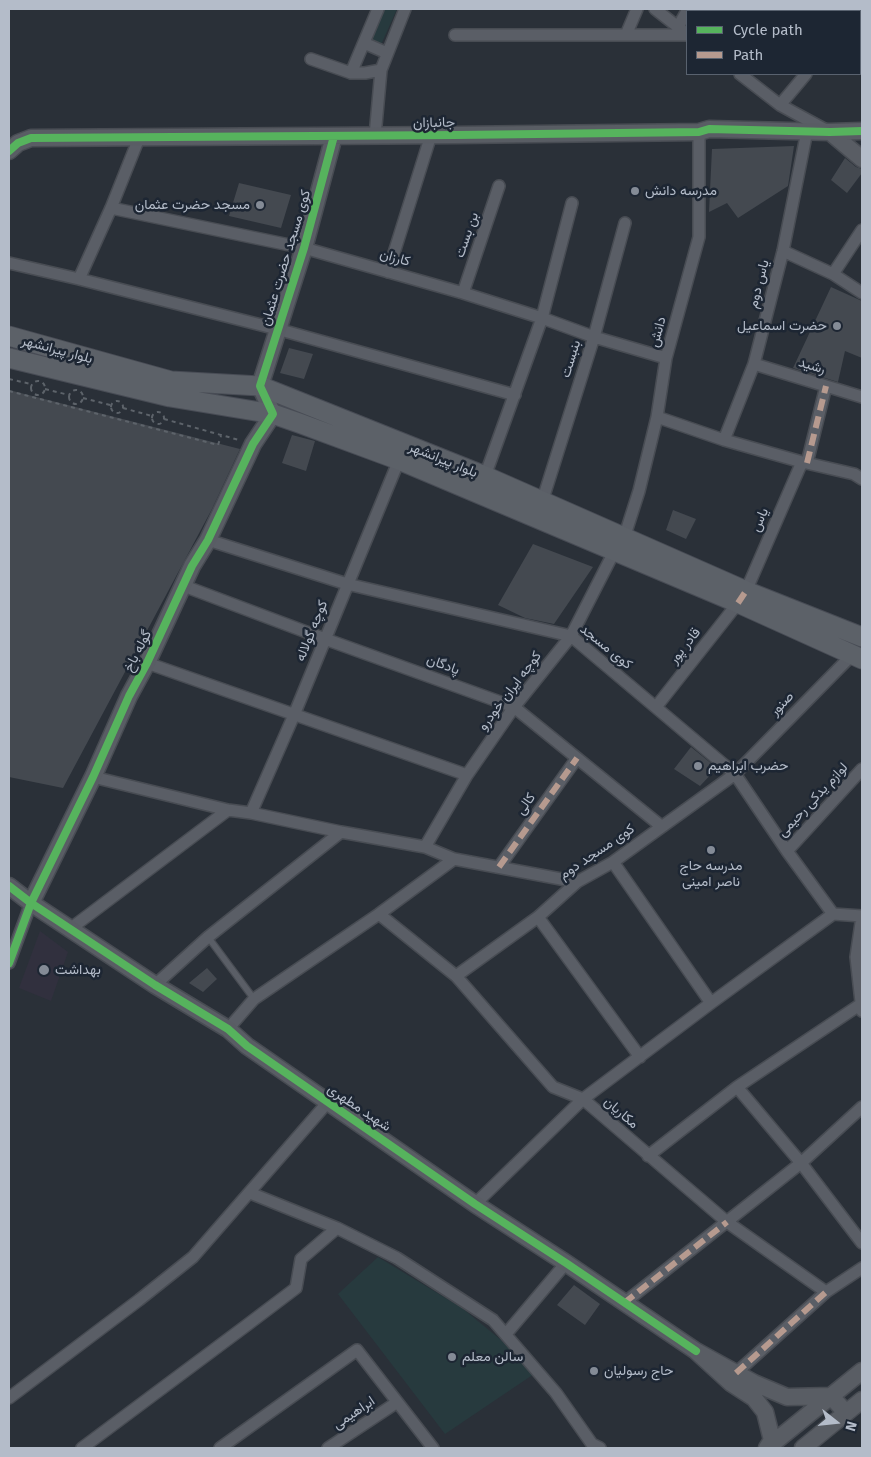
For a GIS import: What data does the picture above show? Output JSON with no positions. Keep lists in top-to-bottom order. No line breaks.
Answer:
{"streets":{"main road":["بلوار پیرانشهر"],"street":["جانبازان","بن بست","کوی مسجد حضرت عثمان","کارزان","یاس دوم","دانش","بنبست","رشید","یاس","کوچه گولاله","قادر پور","کوی مسجد","گوله باخ","پادگان","کوچه ایران خودرو","صنور","لوازم یدکی رحیمی","کالی","کوی مسجد دوم","شهید مطهری","مکاریان","ابراهیمی"]},"crossings":[["جانبازان","کوی مسجد حضرت عثمان"],["جانبازان","یاس دوم"],["جانبازان","دانش"],["بن بست","کارزان"],["کوی مسجد حضرت عثمان","کارزان"],["کوی مسجد حضرت عثمان","بلوار پیرانشهر"],["کارزان","دانش"],["کارزان","بنبست"],["یاس دوم","رشید"],["دانش","بلوار پیرانشهر"],["دانش","کوچه ایران خودرو"],["بلوار پیرانشهر","بنبست"],["بلوار پیرانشهر","یاس"],["بلوار پیرانشهر","کوچه گولاله"],["بلوار پیرانشهر","قادر پور"],["بلوار پیرانشهر","گوله باخ"],["بلوار پیرانشهر","کوچه ایران خودرو"],["بلوار پیرانشهر","صنور"],["رشید","یاس"],["یاس","قادر پور"],["کوچه گولاله","کوی مسجد"],["کوچه گولاله","پادگان"],["قادر پور","کوی مسجد"],["کوی مسجد","گوله باخ"],["کوی مسجد","کوچه ایران خودرو"],["کوی مسجد","صنور"],["کوی مسجد","لوازم یدکی رحیمی"],["کوی مسجد","کوی مسجد دوم"],["گوله باخ","پادگان"],["گوله باخ","شهید مطهری"],["پادگان","کوچه ایران خودرو"],["پادگان","کالی"],["پادگان","کوی مسجد دوم"],["صنور","کوی مسجد دوم"],["کوی مسجد دوم","مکاریان"]],"places":["مدرسه دانش","مسجد حضرت عثمان","حضرت اسماعیل","حضرب ابراهیم","مدرسه حاج ناصر امینی","بهداشت","سالن معلم","حاج رسولیان"],"legend":["Cycle path","Path"],"north":"right"}
